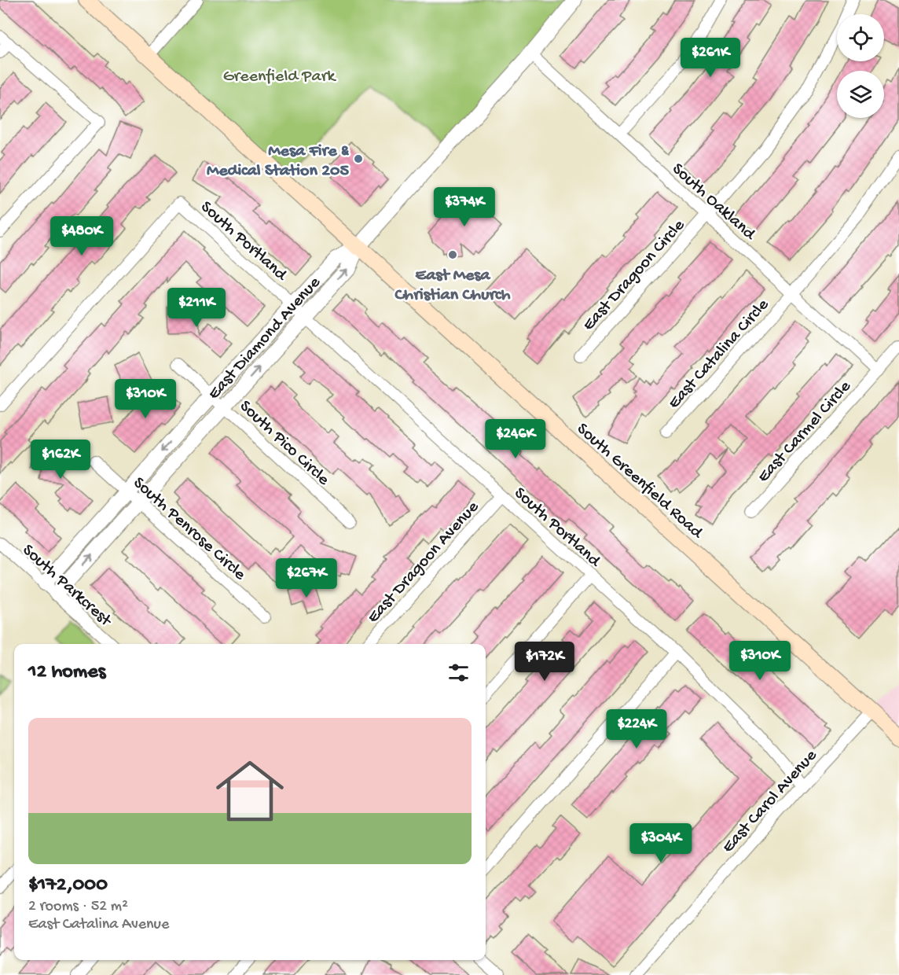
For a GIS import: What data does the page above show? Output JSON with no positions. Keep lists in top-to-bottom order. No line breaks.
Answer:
{"streets":{"main road":["South Greenfield Road"],"street":["South Oakland","South Portland","East Dragoon Circle","East Diamond Avenue","East Catalina Circle","East Carmel Circle","South Pico Circle","South Penrose Circle","East Dragoon Avenue","South Parkcrest","East Carol Avenue"]},"crossings":[["South Oakland","East Dragoon Circle"],["South Oakland","East Diamond Avenue"],["South Oakland","East Catalina Circle"],["South Oakland","East Carmel Circle"],["South Portland","East Diamond Avenue"],["South Portland","East Dragoon Avenue"],["South Portland","East Carol Avenue"],["East Diamond Avenue","South Pico Circle"],["East Diamond Avenue","South Greenfield Road"],["East Diamond Avenue","South Penrose Circle"],["East Diamond Avenue","South Parkcrest"],["South Greenfield Road","East Carol Avenue"]],"parks":["Greenfield Park"],"places":["Mesa Fire & Medical Station 205","East Mesa Christian Church"],"page":{"price":["$261K","$374K","$480K","$211K","$310K","$246K","$162K","$267K","$310K","$172K","$224K","$304K"],"heading":"12 homes","list":[{"name":"$172,000","note":"2 rooms · 52 m² · East Catalina Avenue"}]}}
